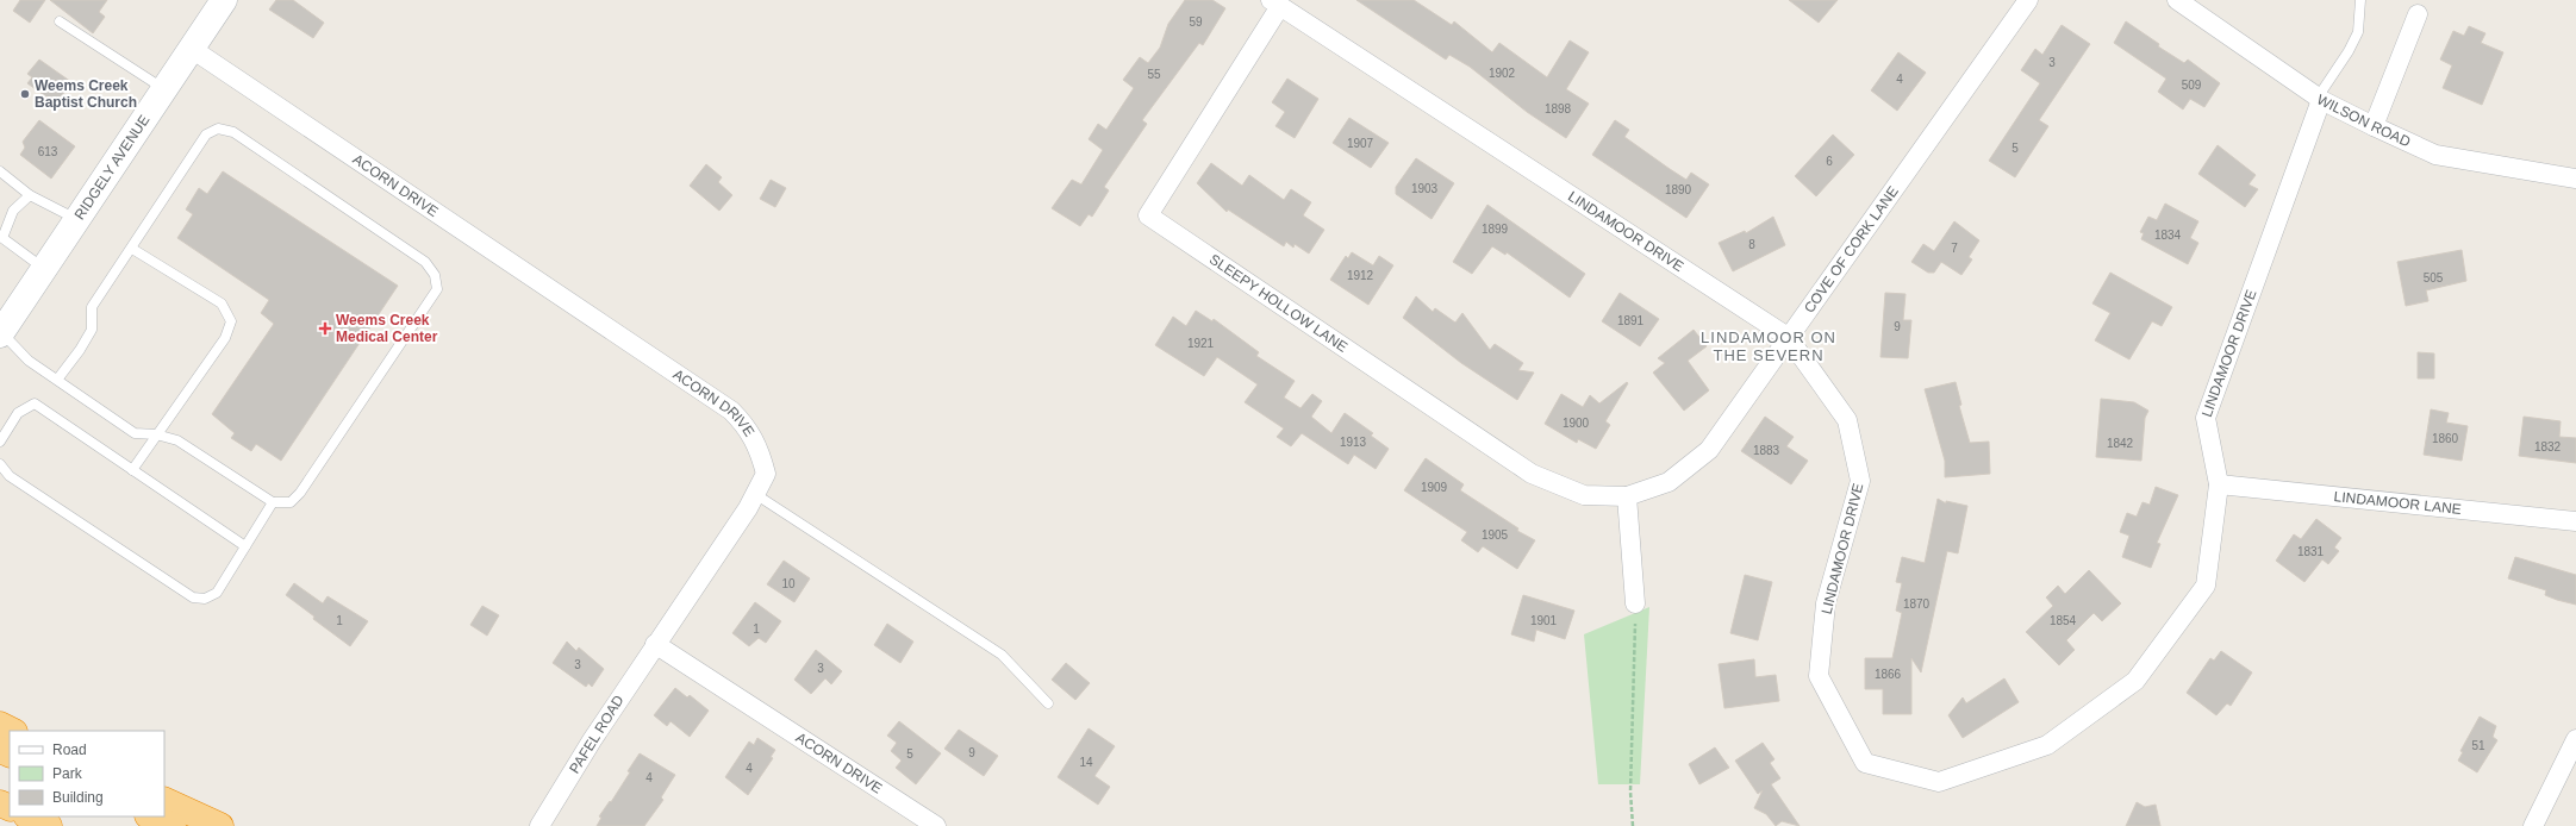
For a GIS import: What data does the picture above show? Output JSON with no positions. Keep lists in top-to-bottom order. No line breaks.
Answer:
{"streets":{"main road":["RIDGELY AVENUE"],"street":["WILSON ROAD","ACORN DRIVE","LINDAMOOR DRIVE","COVE OF CORK LANE","SLEEPY HOLLOW LANE","LINDAMOOR LANE","PAFEL ROAD"]},"crossings":[["WILSON ROAD","LINDAMOOR DRIVE"],["RIDGELY AVENUE","ACORN DRIVE"],["ACORN DRIVE","PAFEL ROAD"],["LINDAMOOR DRIVE","COVE OF CORK LANE"],["LINDAMOOR DRIVE","SLEEPY HOLLOW LANE"],["LINDAMOOR DRIVE","LINDAMOOR LANE"],["COVE OF CORK LANE","SLEEPY HOLLOW LANE"]],"districts":["LINDAMOOR ON THE SEVERN"],"places":{"other":["Weems Creek Baptist Church"],"health":["Weems Creek Medical Center"]},"house_numbers":["59","3","1902","55","4","509","1898","1907","5","613","6","1903","1890","1899","1834","8","7","1912","505","1891","9","1921","1900","1860","1913","1842","1832","1883","1909","1905","1831","10","1870","1","1901","1854","1","3","3","1866","51","9","5","14","4","4"],"legend":["Road","Park","Building"]}
